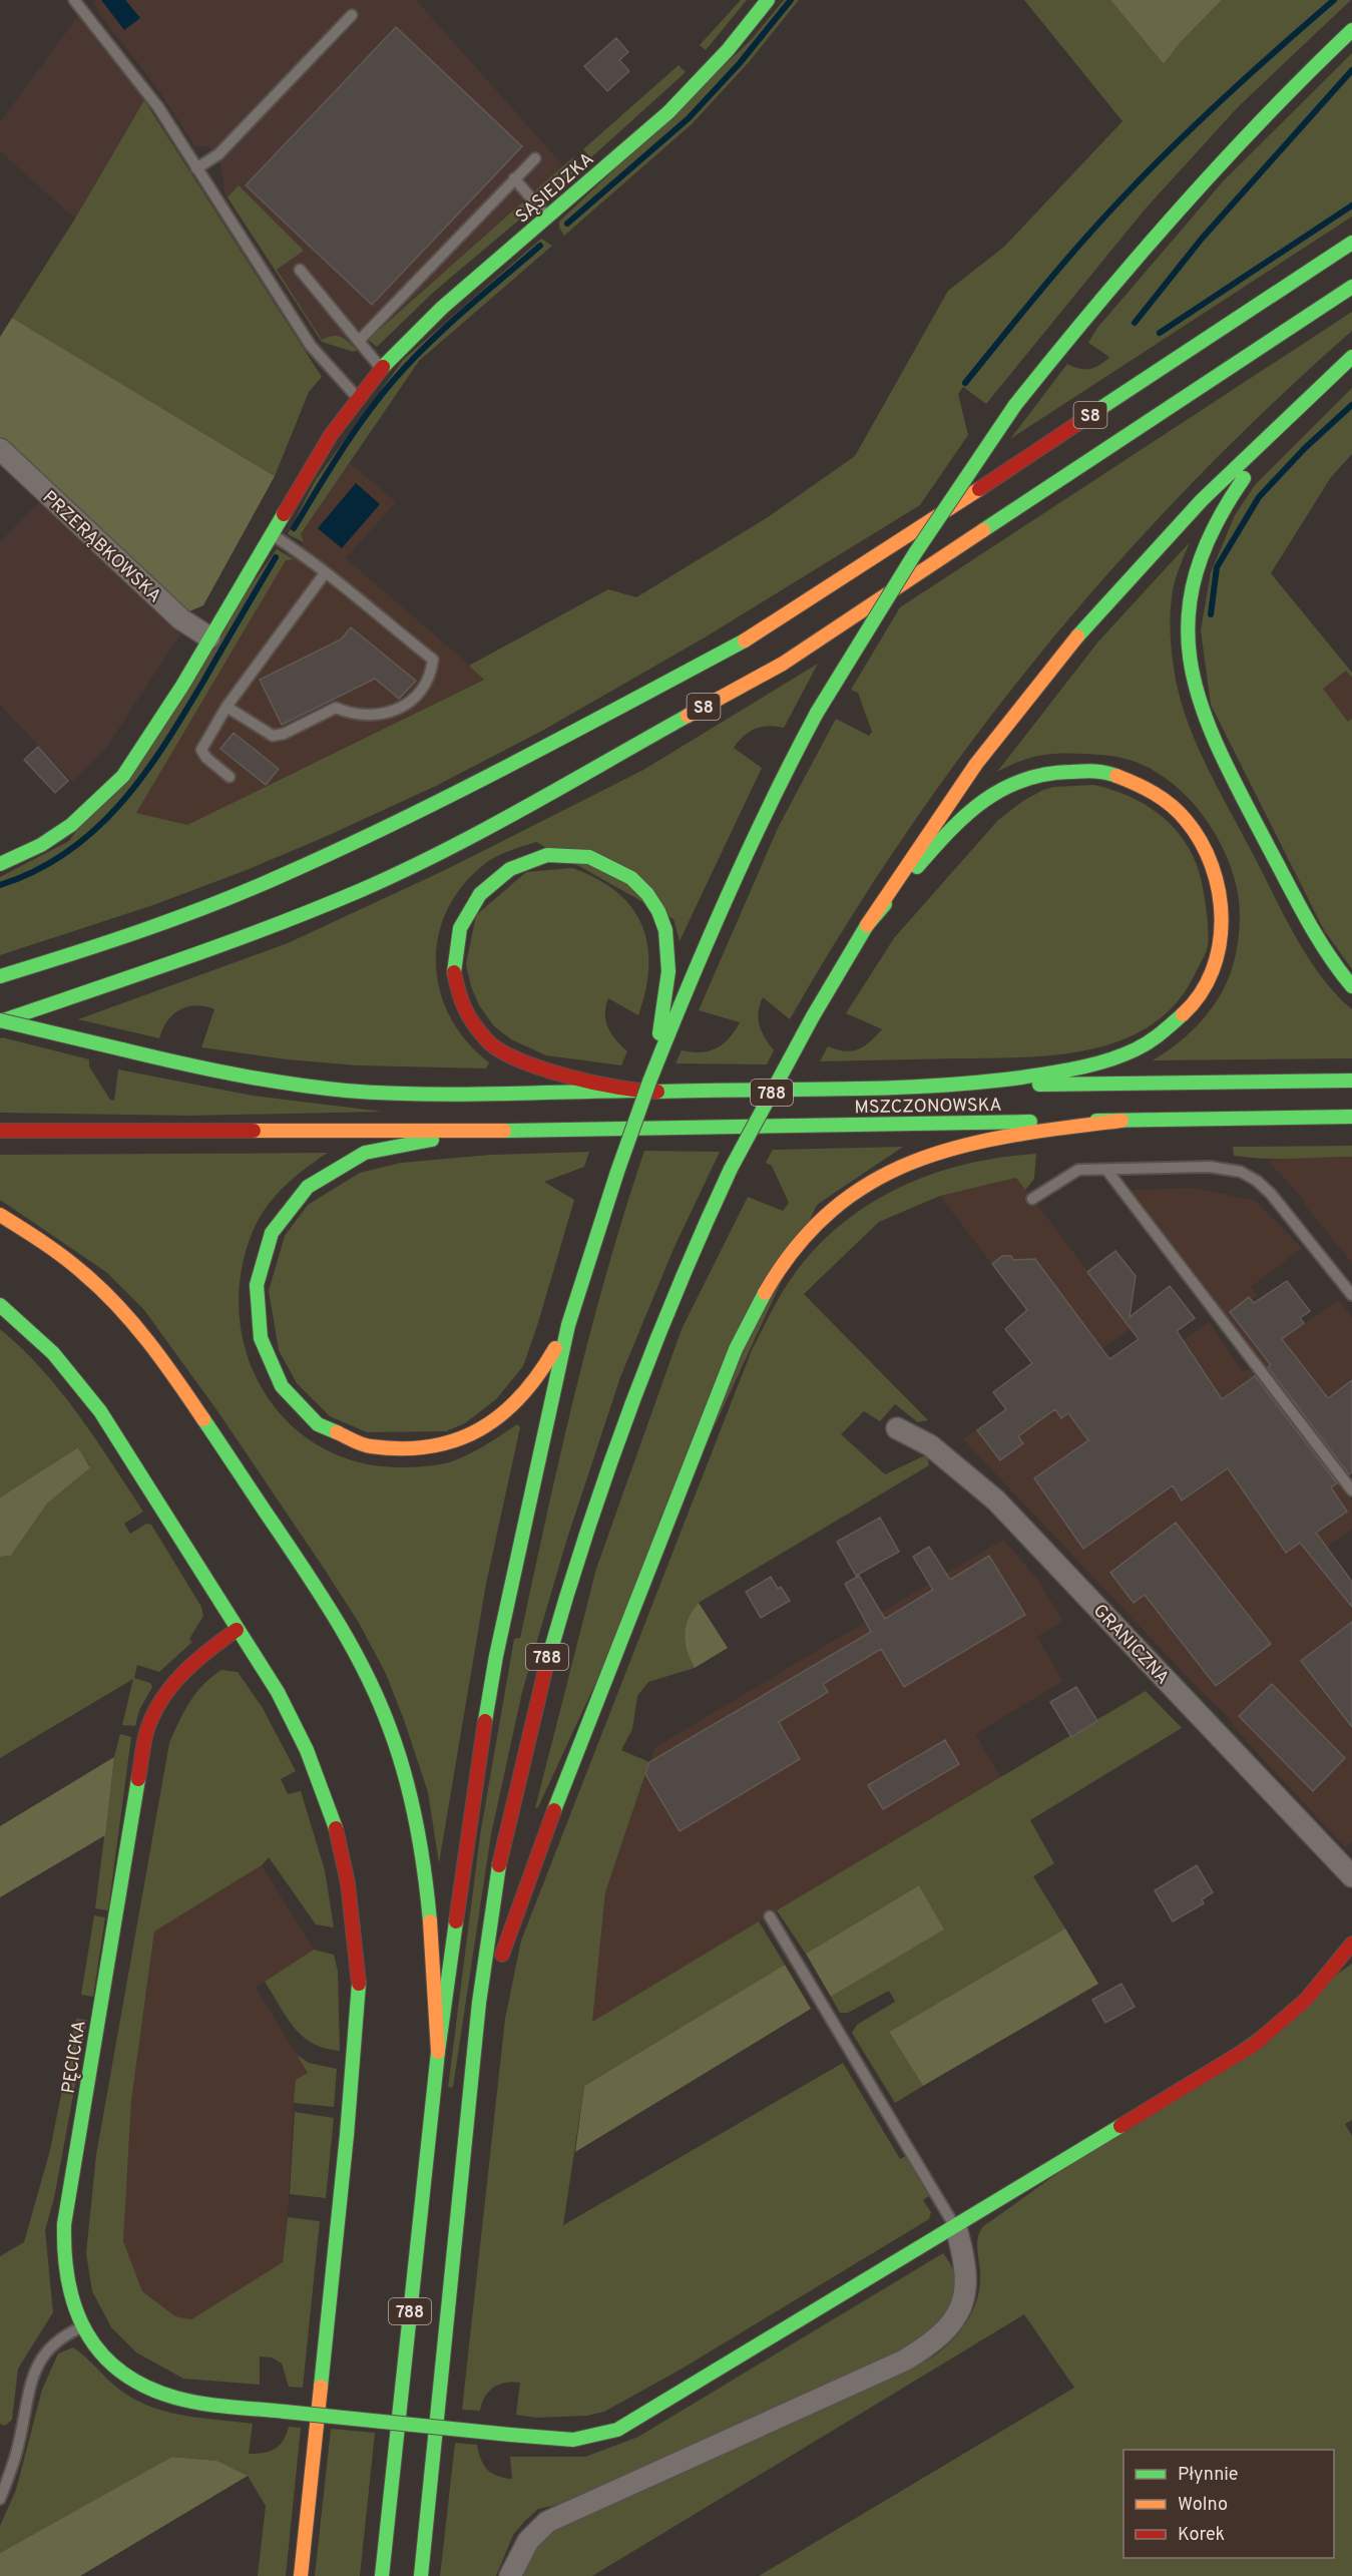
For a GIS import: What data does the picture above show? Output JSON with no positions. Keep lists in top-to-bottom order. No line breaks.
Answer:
{"streets":{"main road":["SĄSIEDZKA","S8","788","MSZCZONOWSKA","PĘCICKA"],"street":["PRZERĄBKOWSKA","GRANICZNA"]},"crossings":[["SĄSIEDZKA","PRZERĄBKOWSKA"]],"legend":["Płynnie","Wolno","Korek"]}
